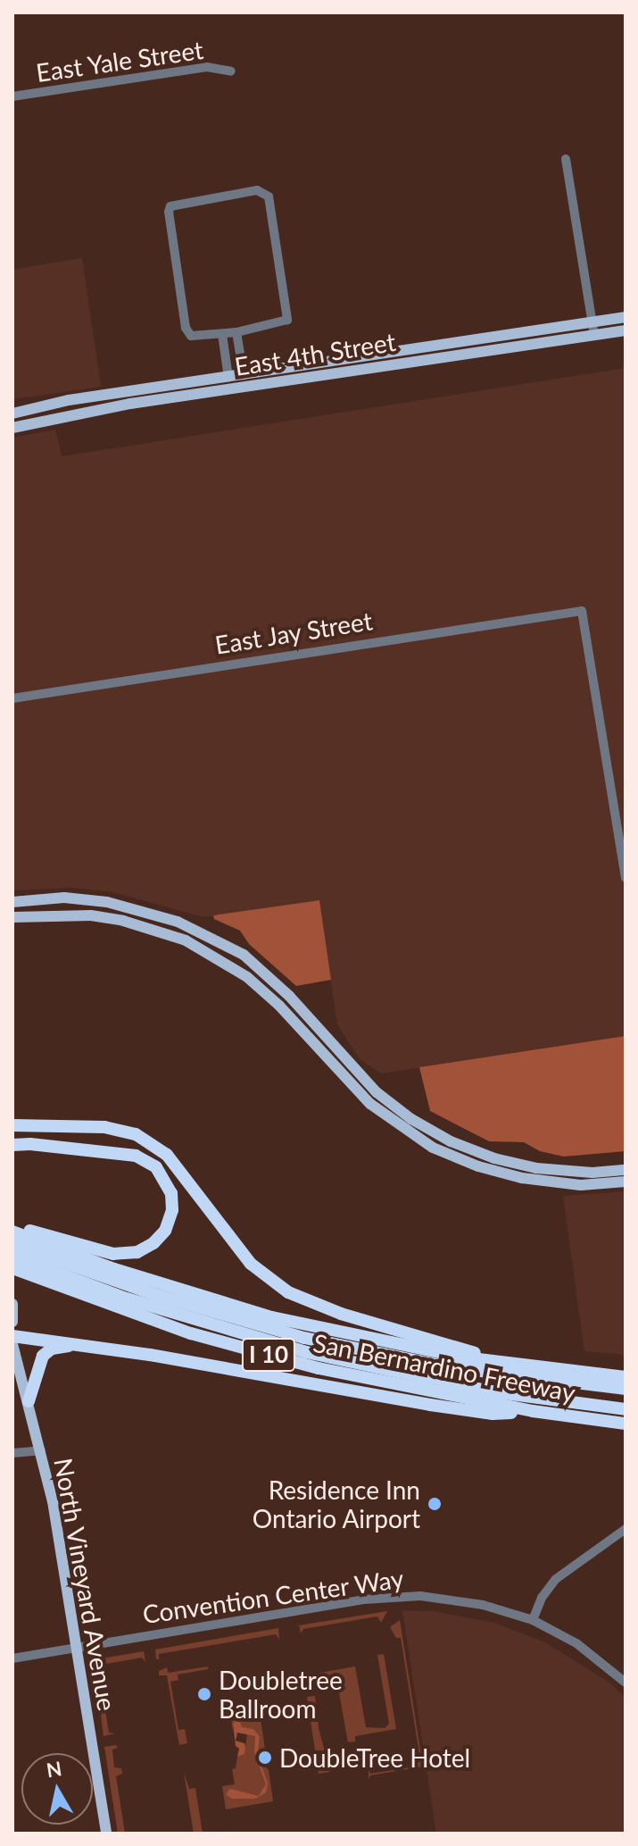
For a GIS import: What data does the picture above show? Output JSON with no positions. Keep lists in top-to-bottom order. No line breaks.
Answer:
{"streets":{"highway":["I 10","San Bernardino Freeway"],"main road":["East 4th Street","North Vineyard Avenue"],"street":["East Yale Street","East Jay Street","Convention Center Way"]},"crossings":[["North Vineyard Avenue","Convention Center Way"]],"places":["Residence Inn Ontario Airport","Doubletree Ballroom","DoubleTree Hotel"],"north":"top"}
